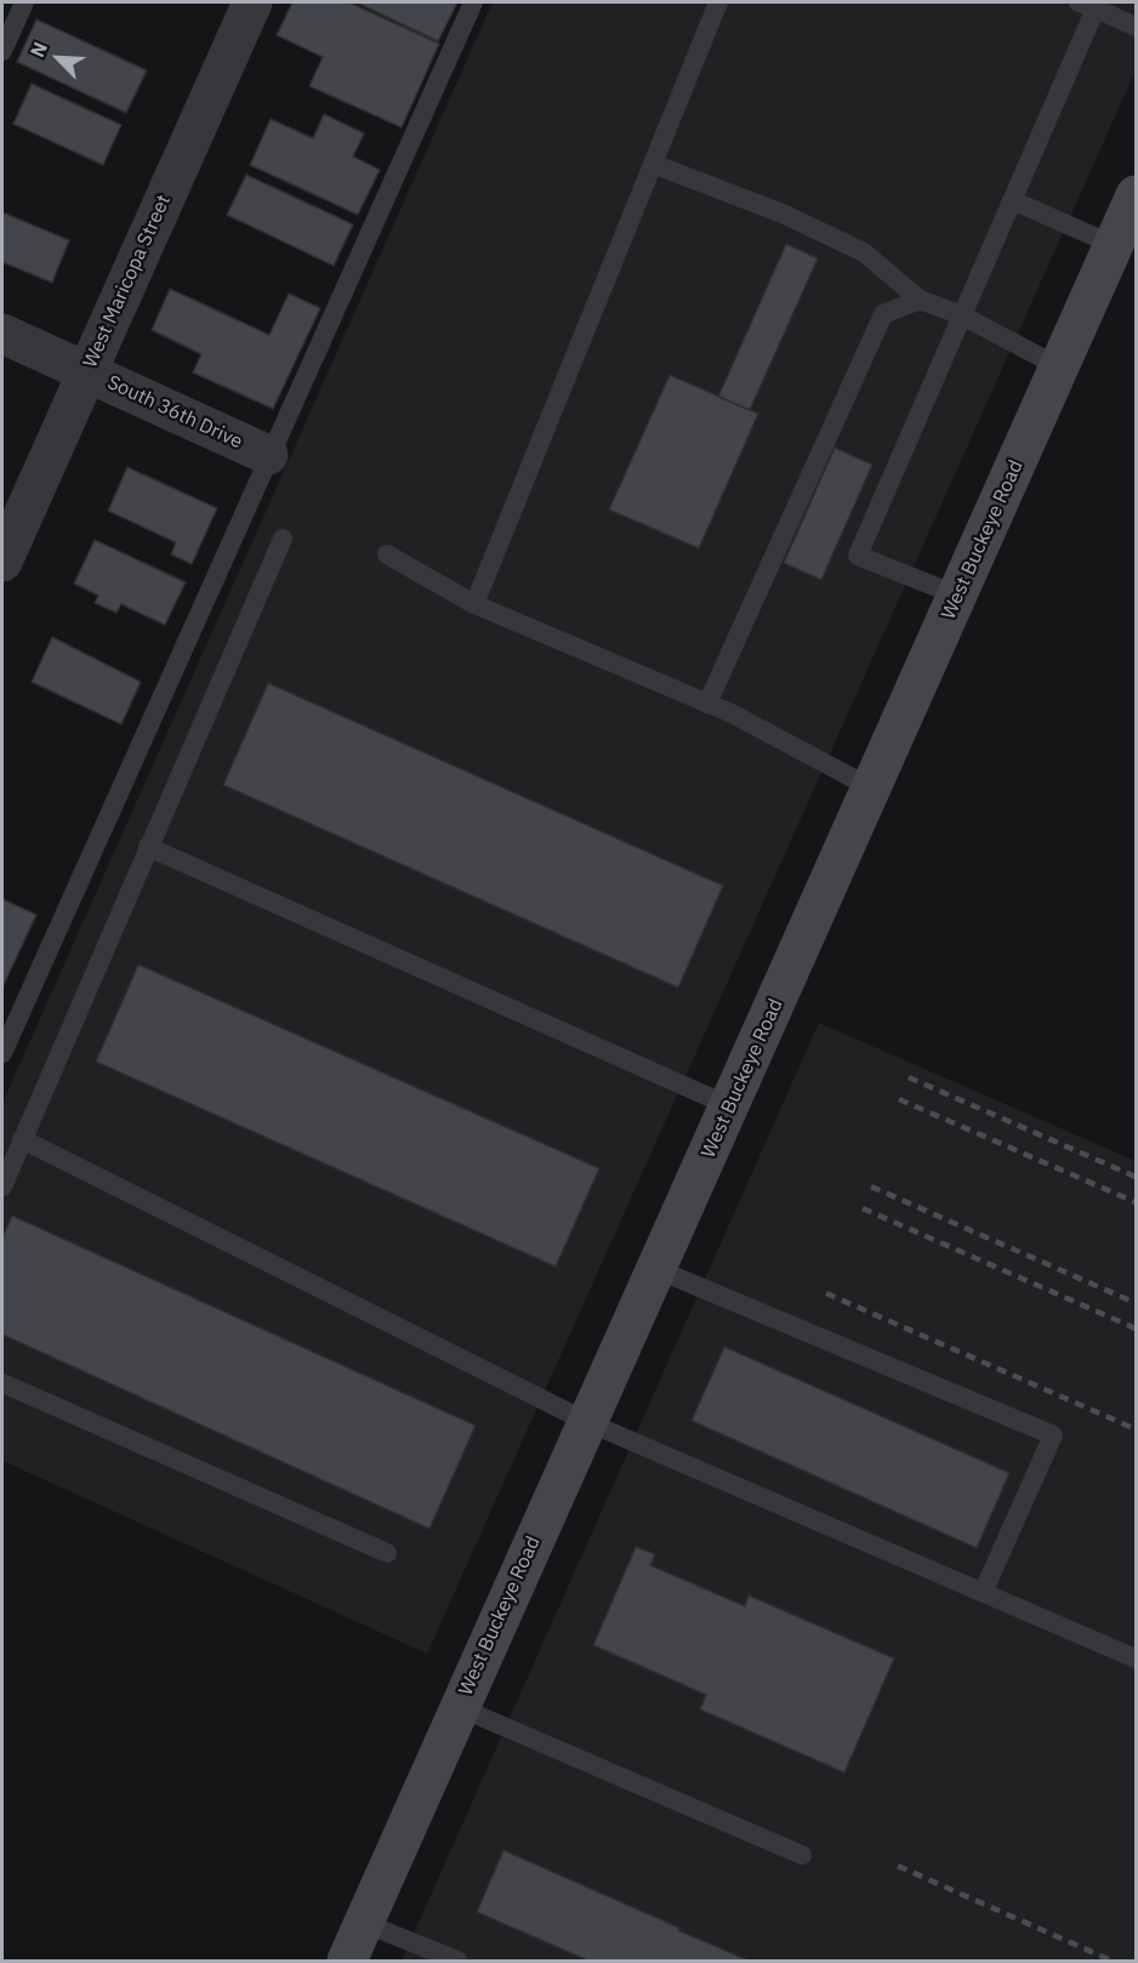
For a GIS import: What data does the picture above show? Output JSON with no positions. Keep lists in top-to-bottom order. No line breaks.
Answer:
{"streets":{"main road":["West Buckeye Road"],"street":["West Maricopa Street","South 36th Drive"]},"crossings":[["West Maricopa Street","South 36th Drive"]],"north":"top left"}
